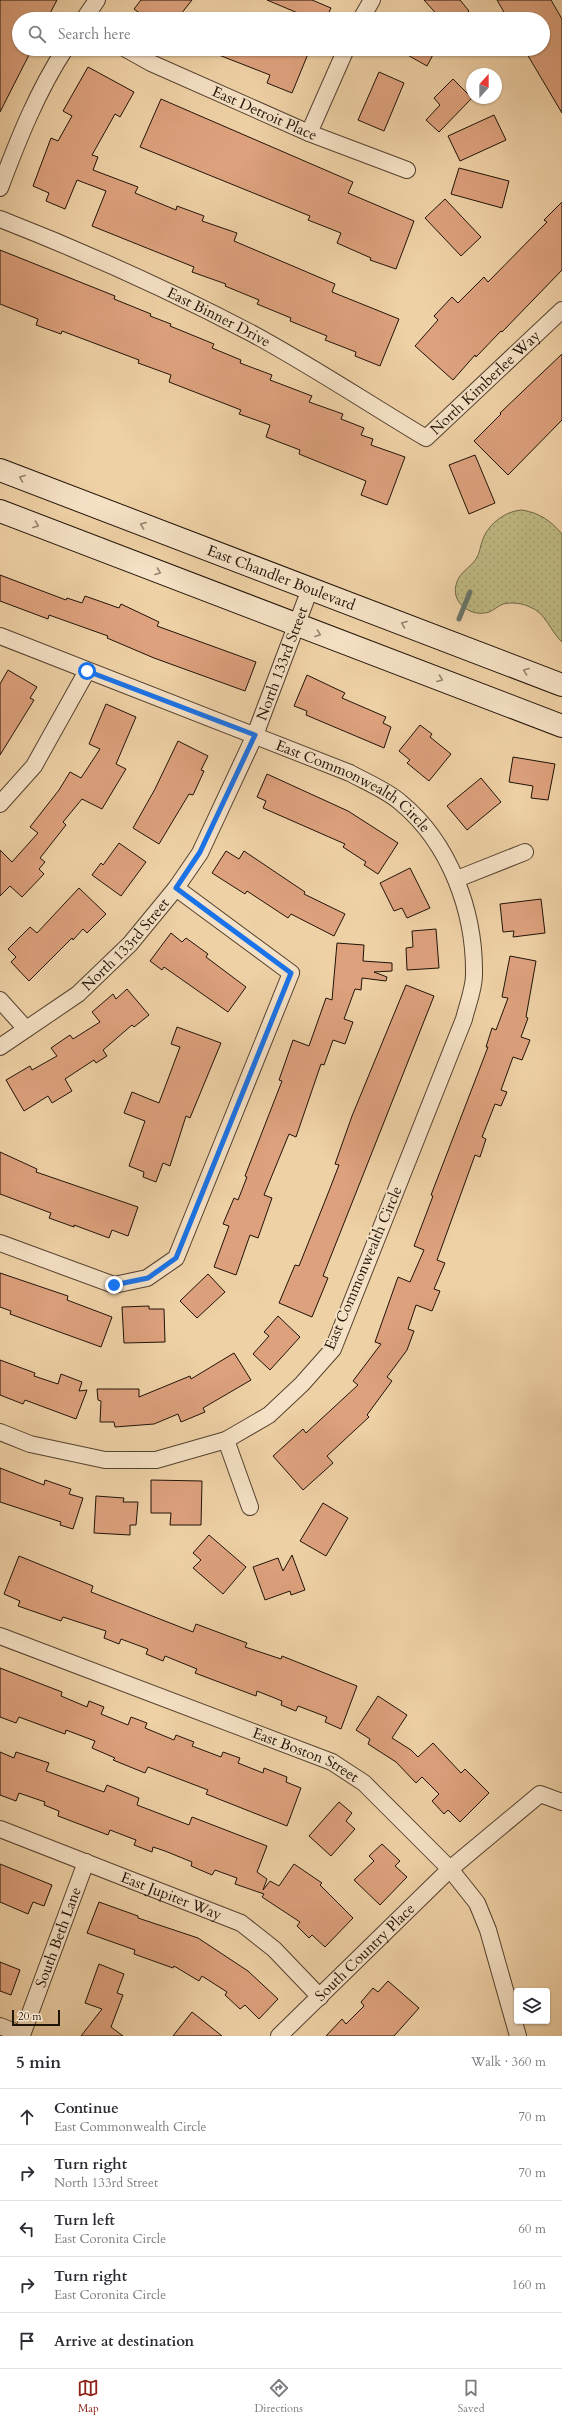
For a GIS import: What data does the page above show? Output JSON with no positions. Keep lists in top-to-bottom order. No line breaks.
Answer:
{"streets":{"main road":["East Chandler Boulevard"],"street":["East Detroit Place","East Binner Drive","North Kimberlee Way","North 133rd Street","East Commonwealth Circle","East Boston Street","East Jupiter Way","South Beth Lane","South Country Place"]},"crossings":[["East Binner Drive","North Kimberlee Way"],["East Chandler Boulevard","North 133rd Street"],["North 133rd Street","East Commonwealth Circle"],["East Boston Street","South Country Place"],["East Jupiter Way","South Beth Lane"],["East Jupiter Way","South Country Place"]],"scale_bar":"20 m","north":"top","page":{"search":"Search here","scale":"20 m","heading":["5 min","Walk · 360 m"],"list":[["Continue","East Commonwealth Circle","70 m"],["Turn right","North 133rd Street","70 m"],["Turn left","East Coronita Circle","60 m"],["Turn right","East Coronita Circle","160 m"],"Arrive at destination"],"nav":["Map","Directions","Saved"]}}
